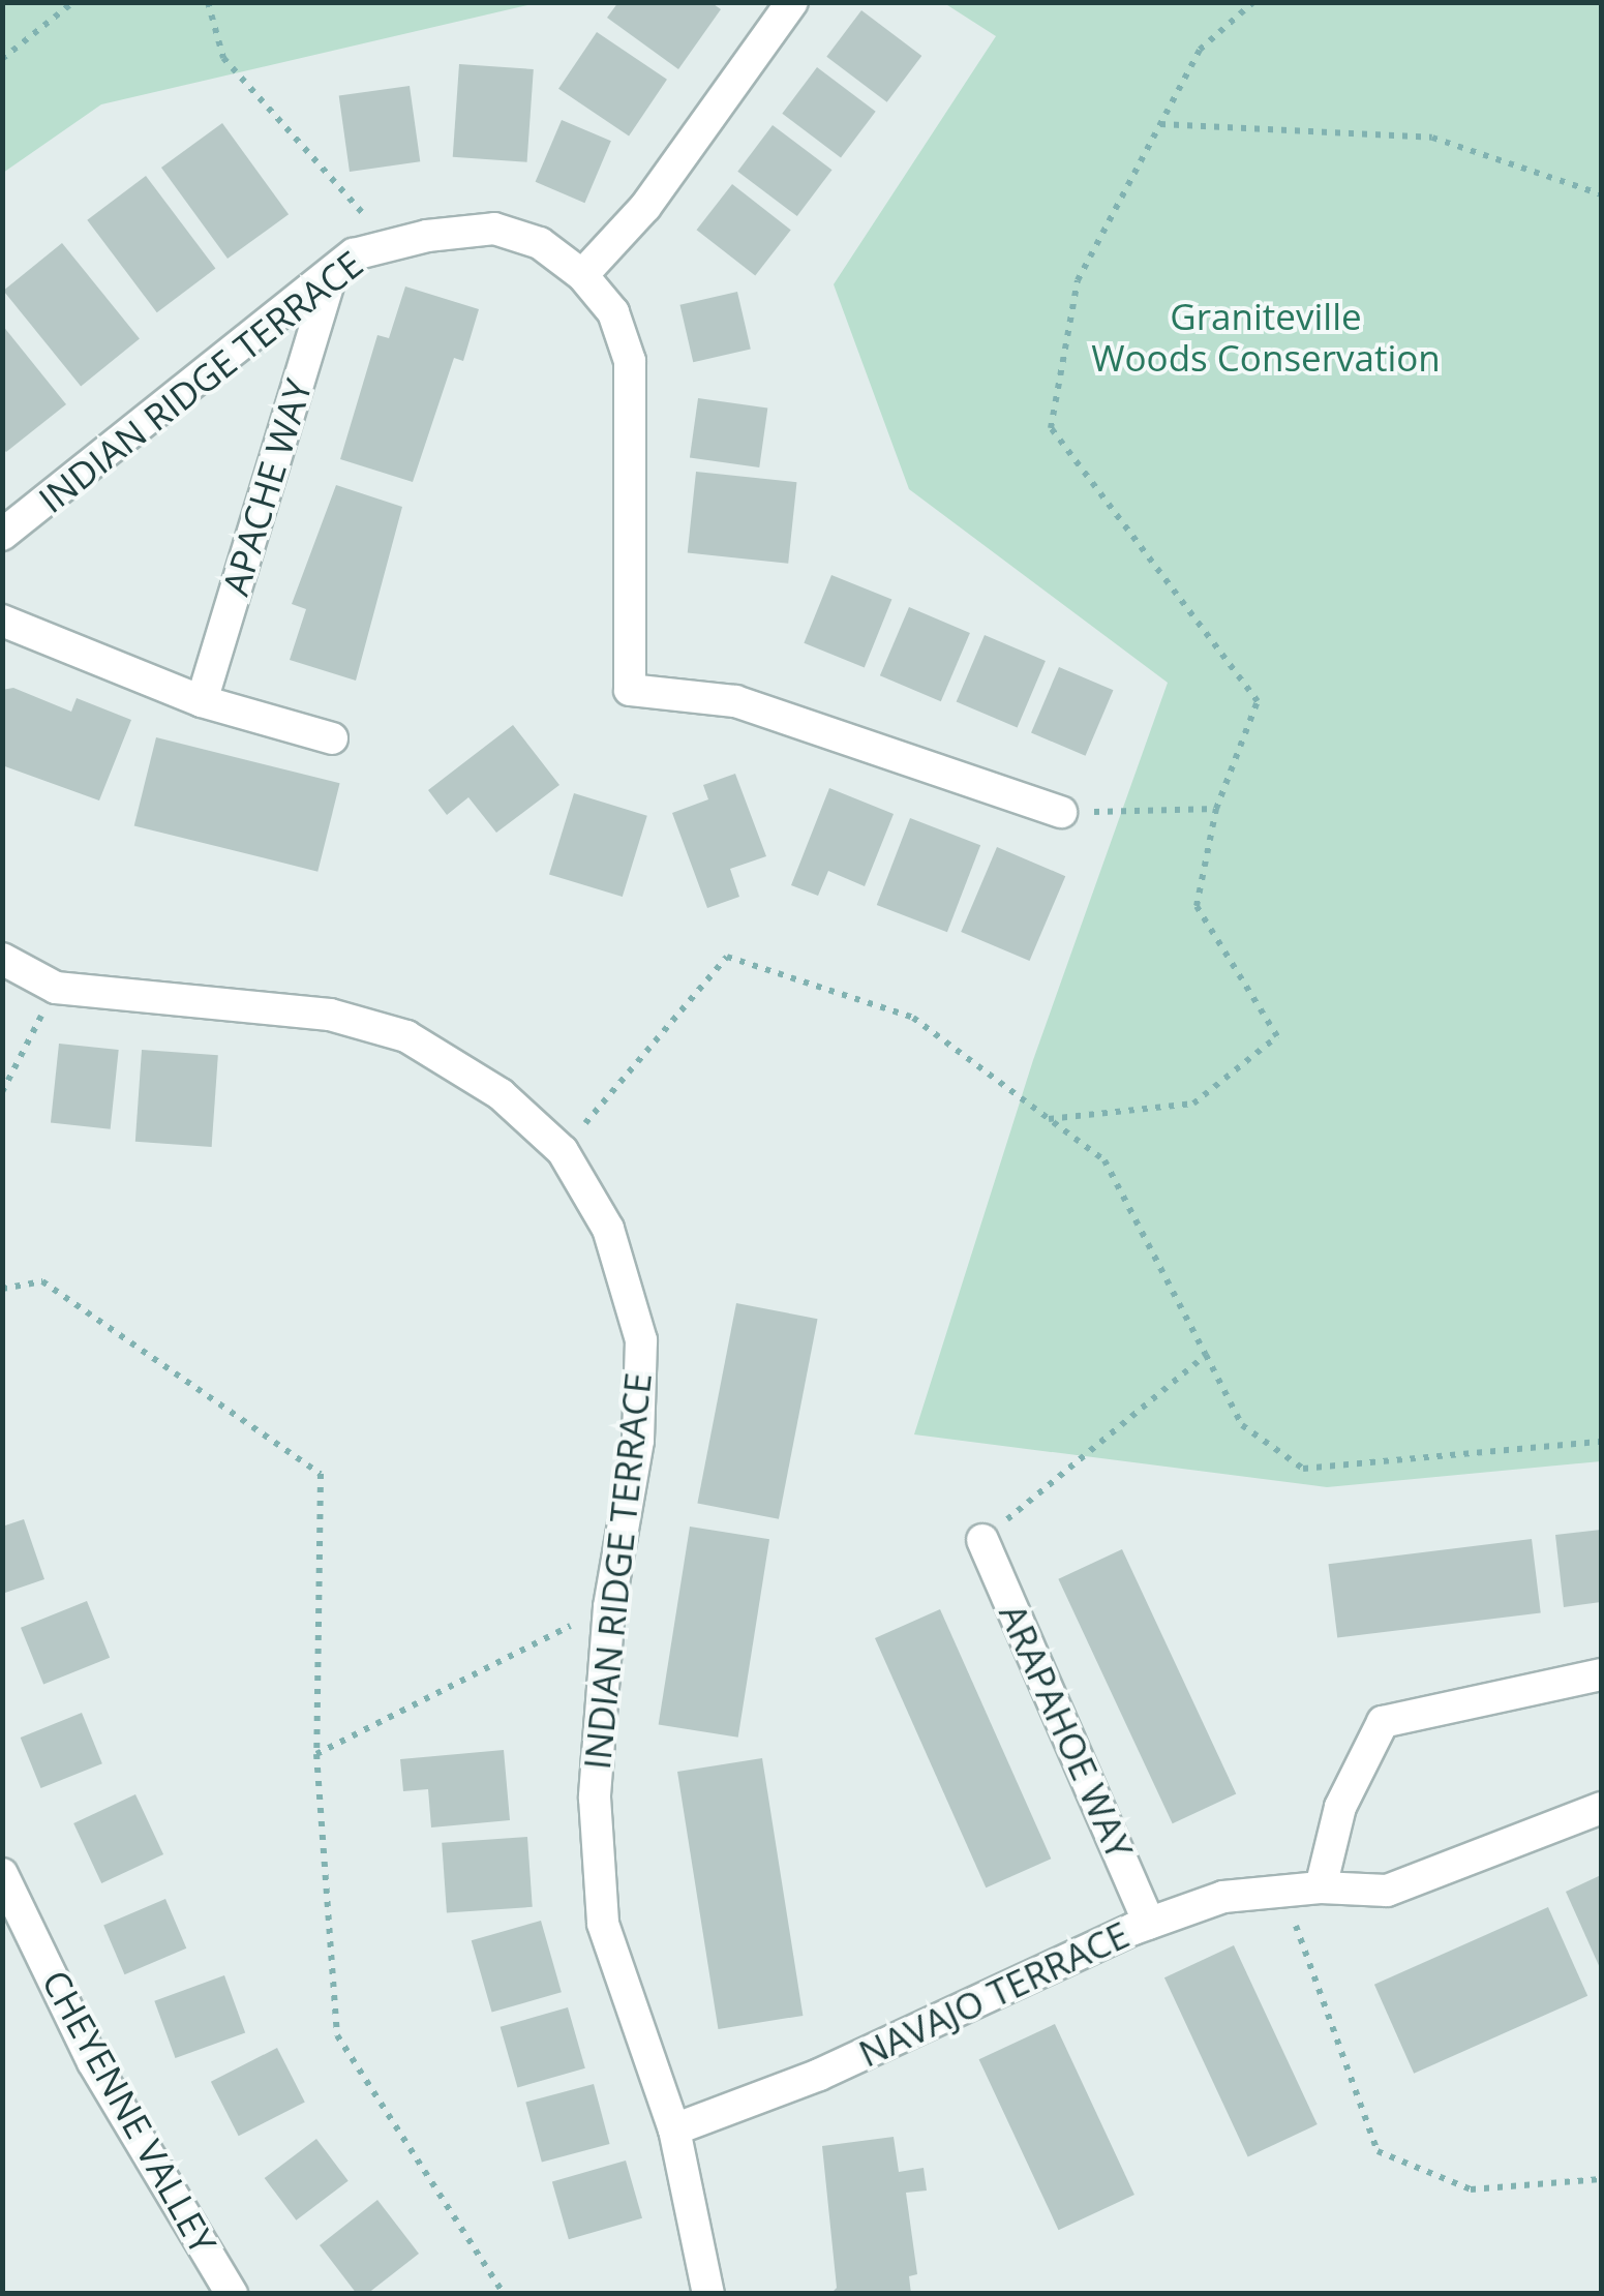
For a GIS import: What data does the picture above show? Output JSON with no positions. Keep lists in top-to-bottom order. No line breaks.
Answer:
{"streets":{"street":["INDIAN RIDGE TERRACE","APACHE WAY","ARAPAHOE WAY","NAVAJO TERRACE","CHEYENNE VALLEY"]},"crossings":[["INDIAN RIDGE TERRACE","APACHE WAY"],["INDIAN RIDGE TERRACE","NAVAJO TERRACE"],["ARAPAHOE WAY","NAVAJO TERRACE"]],"parks":["Graniteville Woods Conservation"]}
